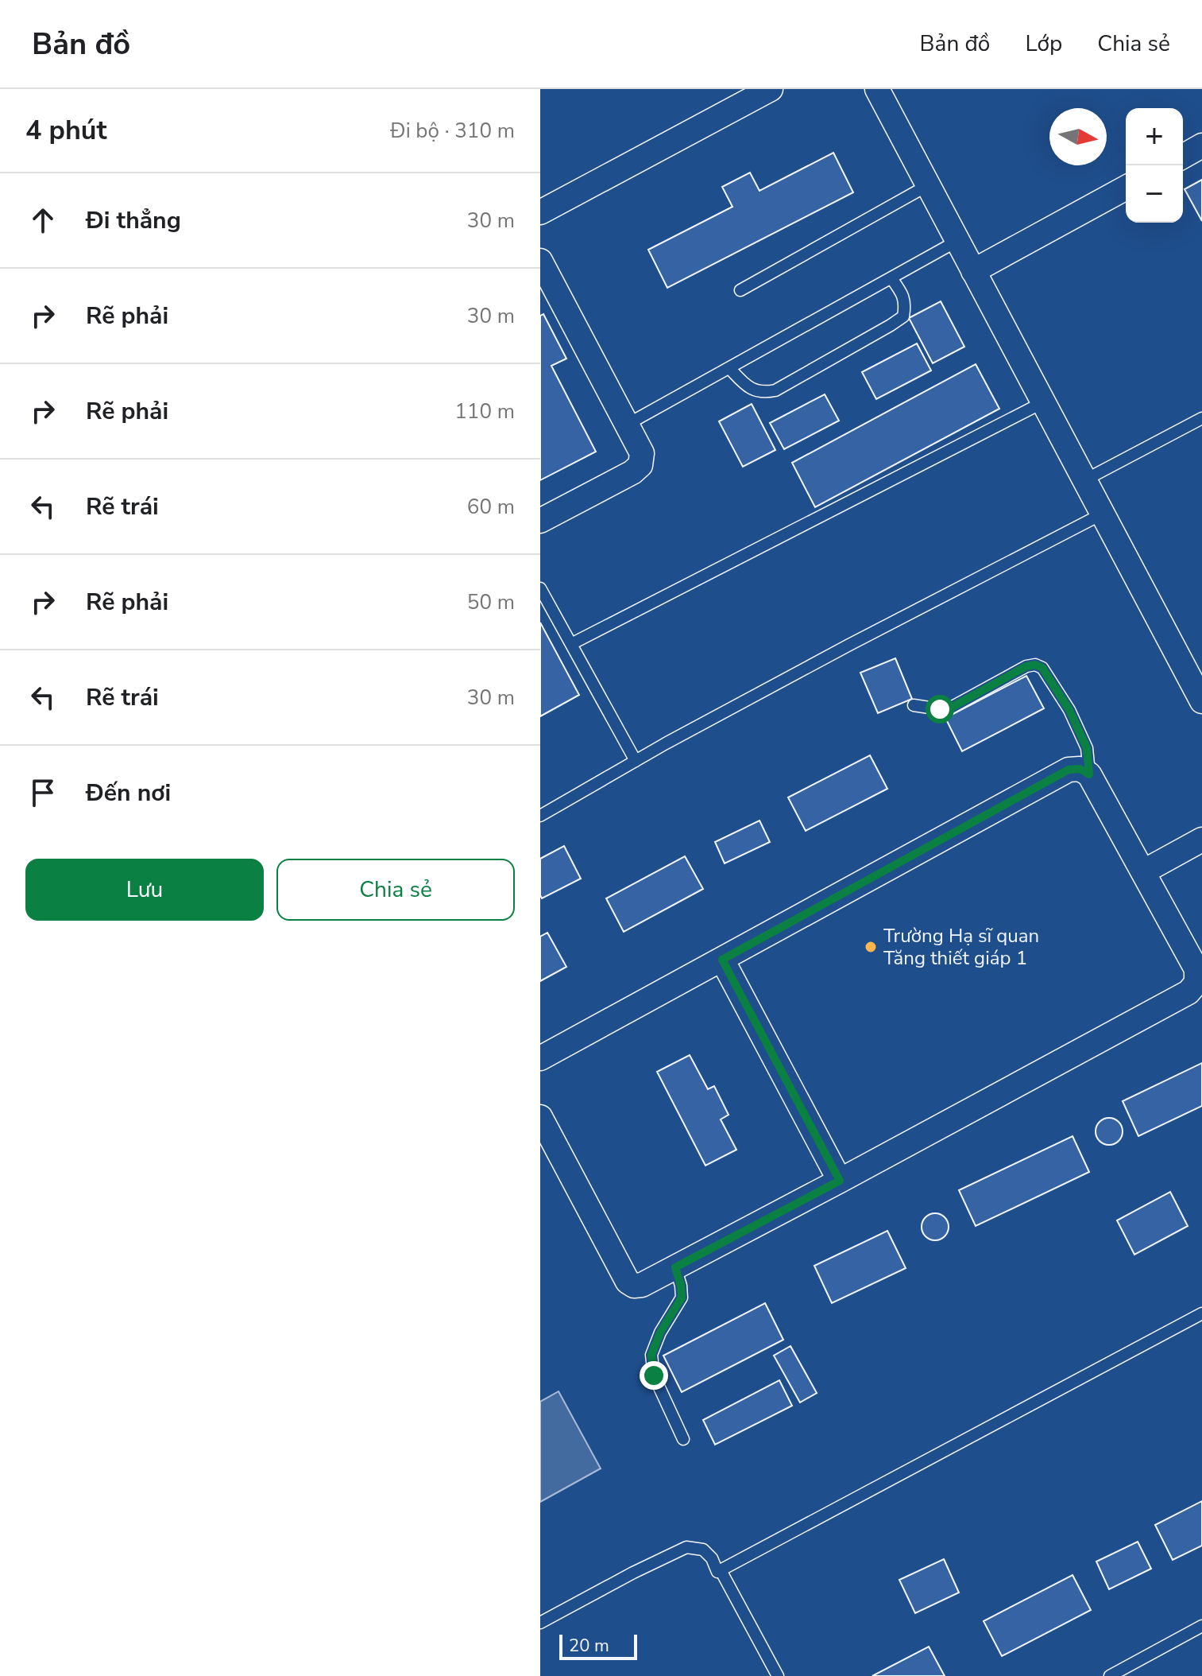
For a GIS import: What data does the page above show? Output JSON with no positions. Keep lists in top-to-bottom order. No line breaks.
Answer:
{"places":["Trường Hạ sĩ quan Tăng thiết giáp 1"],"scale_bar":"20 m","north":"right","page":{"header":"Bản đồ","nav":["Bản đồ","Lớp","Chia sẻ"],"heading":["4 phút","Đi bộ · 310 m"],"map_buttons":["+","−"],"list":[["Đi thẳng","30 m"],["Rẽ phải","30 m"],["Rẽ phải","110 m"],["Rẽ trái","60 m"],["Rẽ phải","50 m"],["Rẽ trái","30 m"],"Đến nơi"],"buttons":["Lưu","Chia sẻ"],"scale":"20 m"}}
